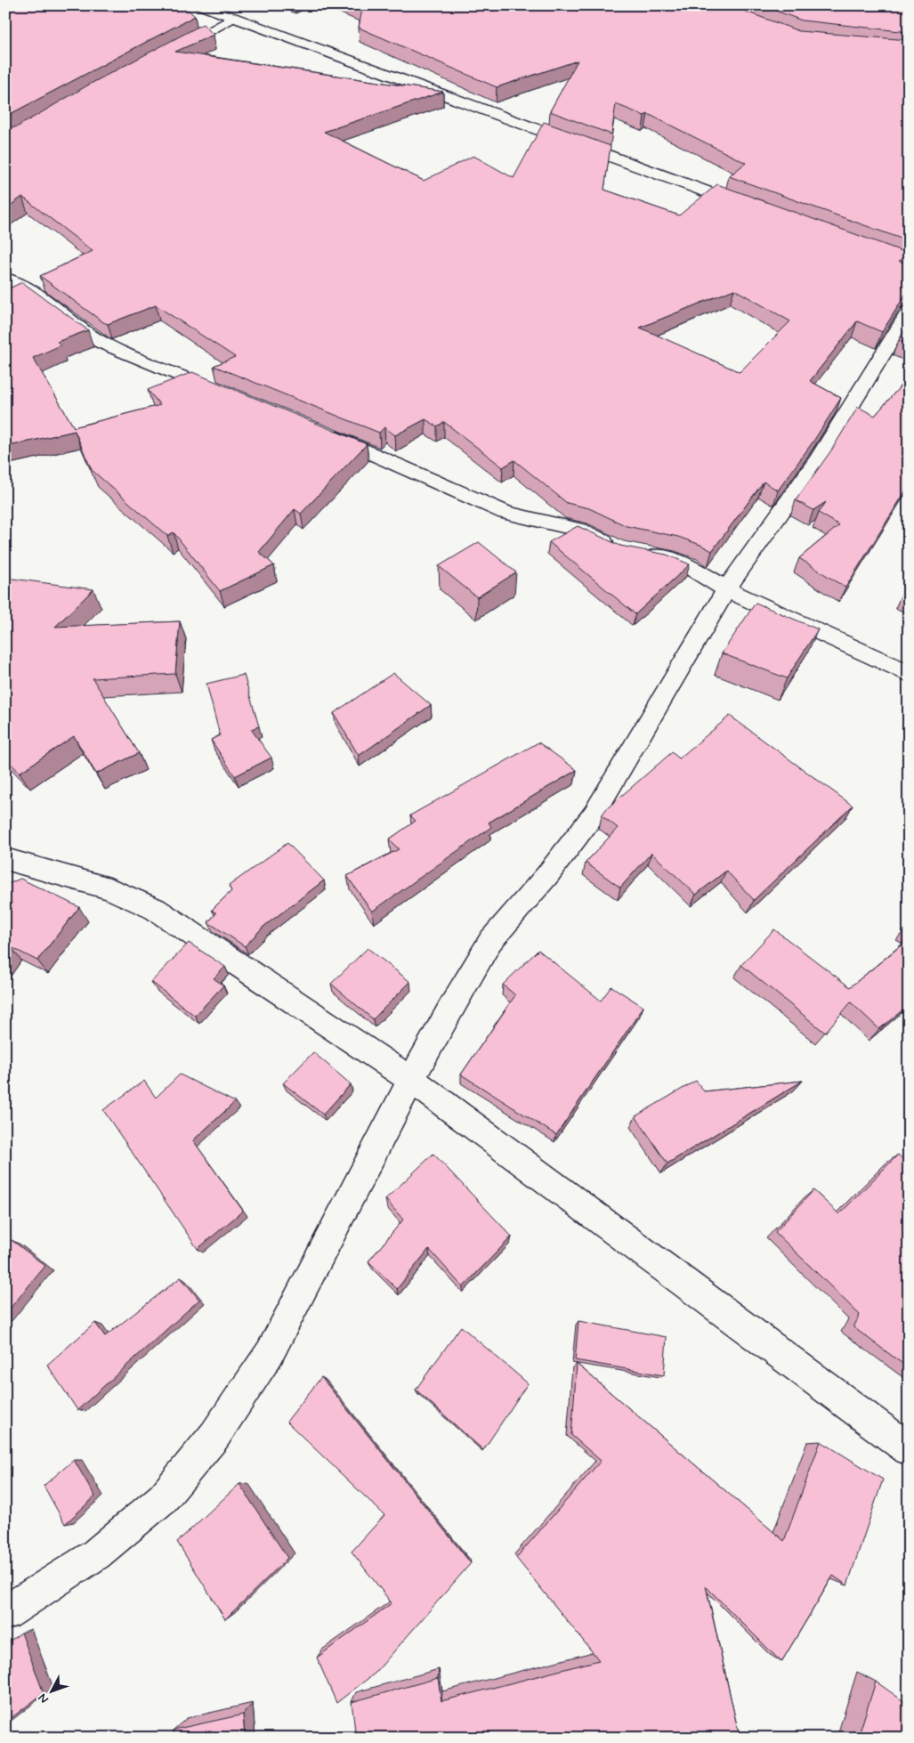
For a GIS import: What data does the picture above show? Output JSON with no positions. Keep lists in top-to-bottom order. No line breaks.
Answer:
{"north":"bottom left"}
